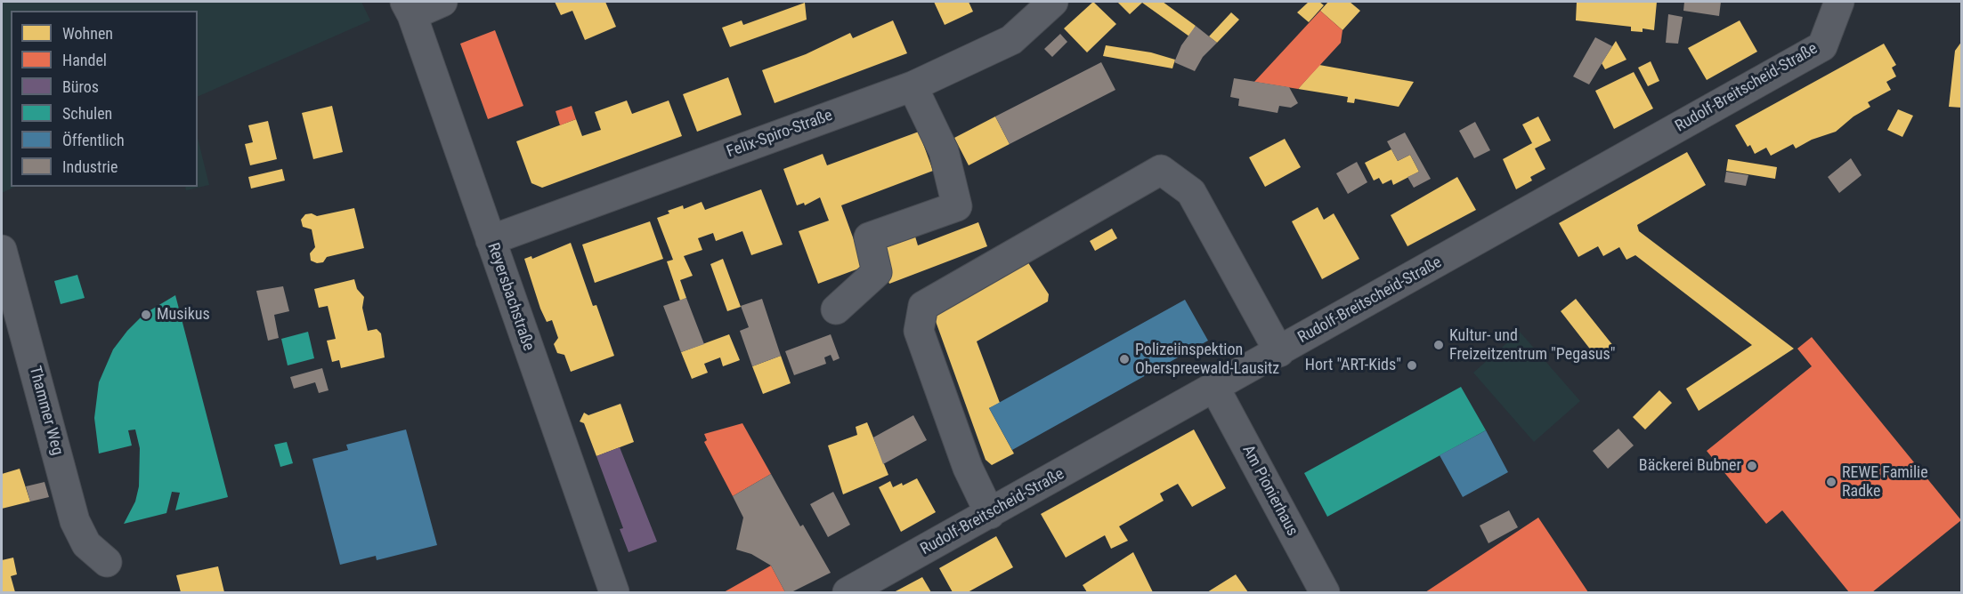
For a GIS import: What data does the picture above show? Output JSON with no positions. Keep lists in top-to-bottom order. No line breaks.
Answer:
{"streets":{"street":["Rudolf-Breitscheid-Straße","Felix-Spiro-Straße","Reyersbachstraße","Thammer Weg","Am Pionierhaus"]},"crossings":[["Rudolf-Breitscheid-Straße","Am Pionierhaus"],["Felix-Spiro-Straße","Reyersbachstraße"]],"places":["Musikus","Kultur- und Freizeitzentrum \"Pegasus\"","Polizeiinspektion Oberspreewald-Lausitz","Hort \"ART-Kids\"","Bäckerei Bubner","REWE Familie Radke"],"legend":["Wohnen","Handel","Büros","Schulen","Öffentlich","Industrie"]}
